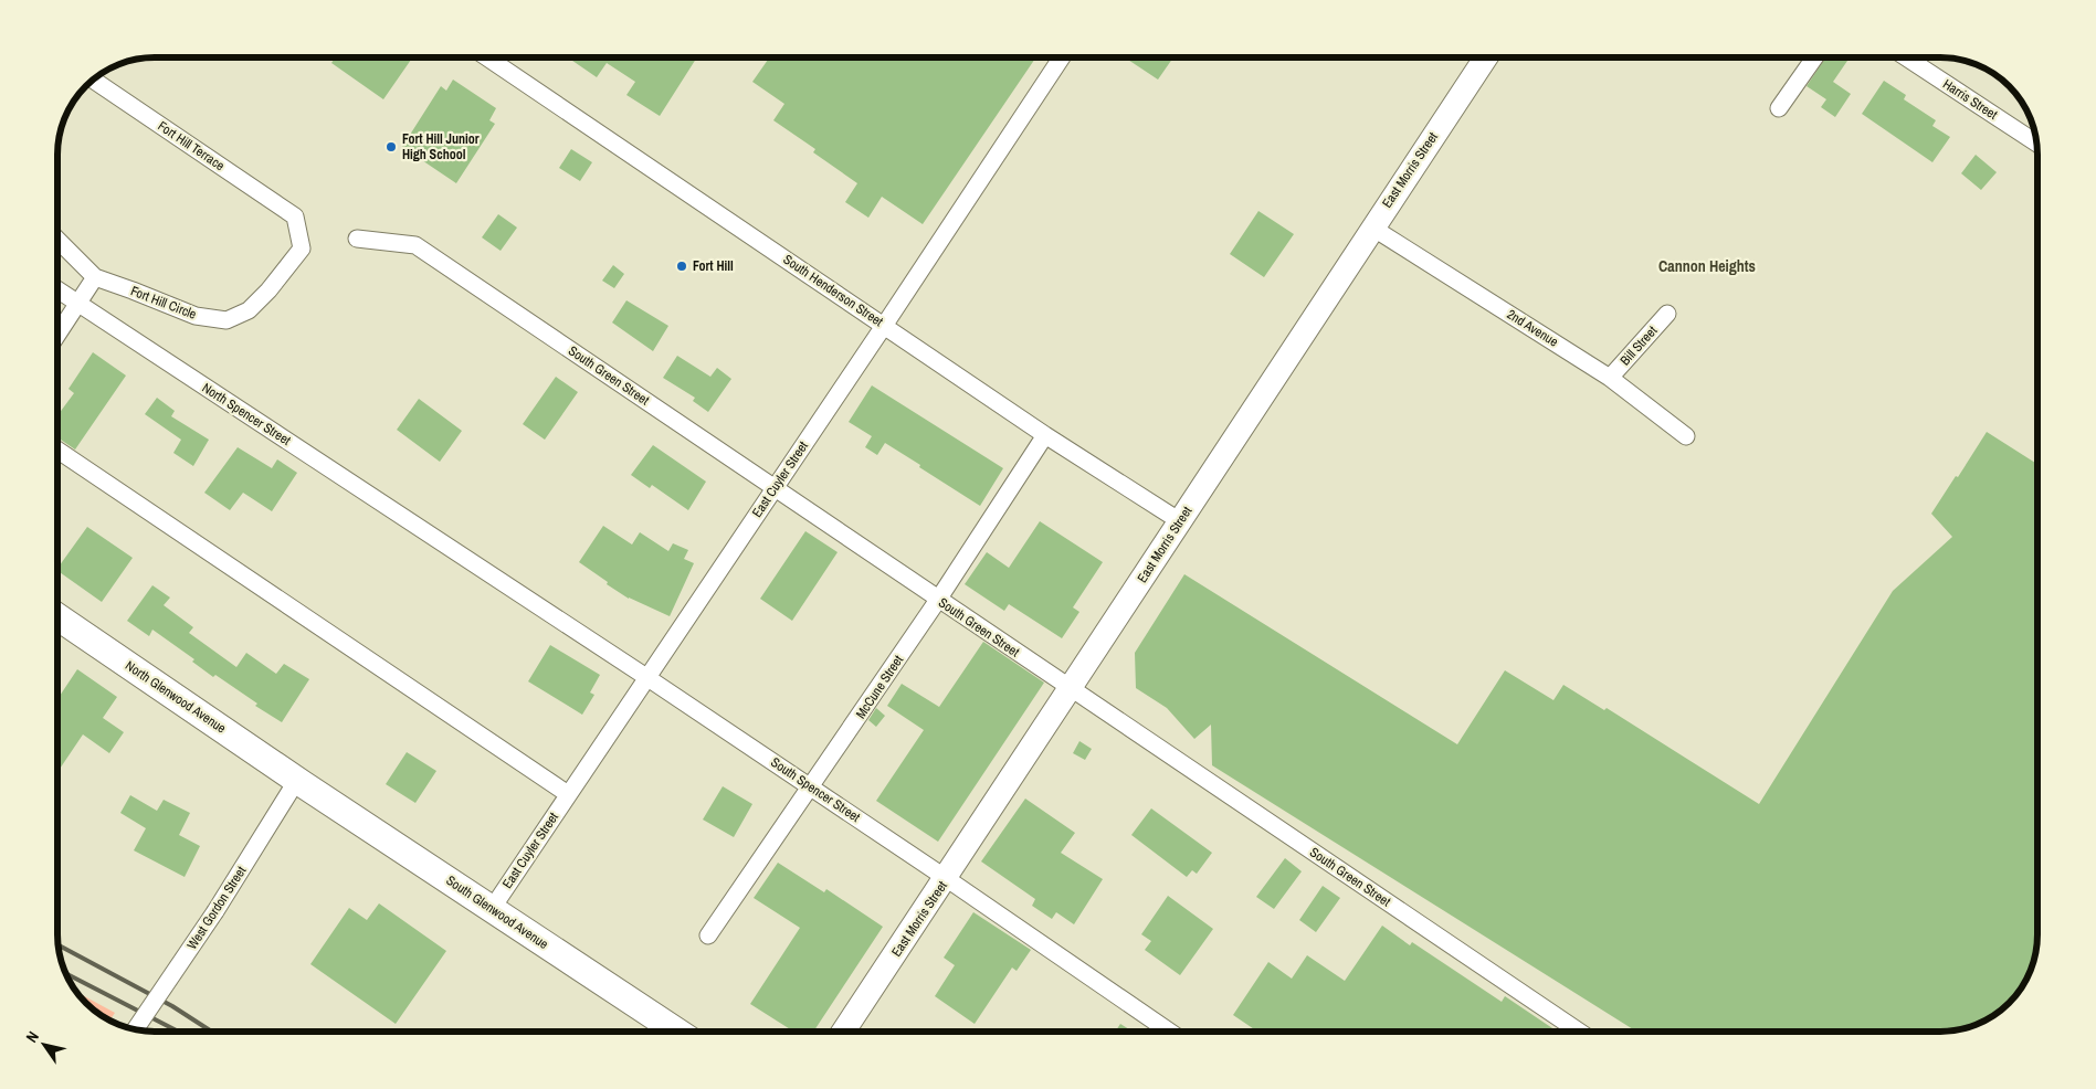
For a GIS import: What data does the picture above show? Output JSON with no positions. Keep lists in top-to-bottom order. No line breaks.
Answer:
{"streets":{"main road":["East Morris Street","North Glenwood Avenue","South Glenwood Avenue"],"street":["Harris Street","Fort Hill Terrace","South Henderson Street","Fort Hill Circle","2nd Avenue","Bill Street","South Green Street","North Spencer Street","East Cuyler Street","McCune Street","South Spencer Street","West Gordon Street"]},"crossings":[["Fort Hill Terrace","Fort Hill Circle"],["East Morris Street","South Henderson Street"],["East Morris Street","2nd Avenue"],["East Morris Street","South Green Street"],["East Morris Street","South Spencer Street"],["South Henderson Street","East Cuyler Street"],["South Henderson Street","McCune Street"],["2nd Avenue","Bill Street"],["South Green Street","East Cuyler Street"],["South Green Street","McCune Street"],["North Spencer Street","South Spencer Street"],["East Cuyler Street","South Spencer Street"],["East Cuyler Street","South Glenwood Avenue"],["McCune Street","South Spencer Street"],["North Glenwood Avenue","West Gordon Street"],["North Glenwood Avenue","South Glenwood Avenue"],["West Gordon Street","South Glenwood Avenue"]],"districts":["Cannon Heights"],"places":["Fort Hill Junior High School","Fort Hill"],"north":"top left"}
